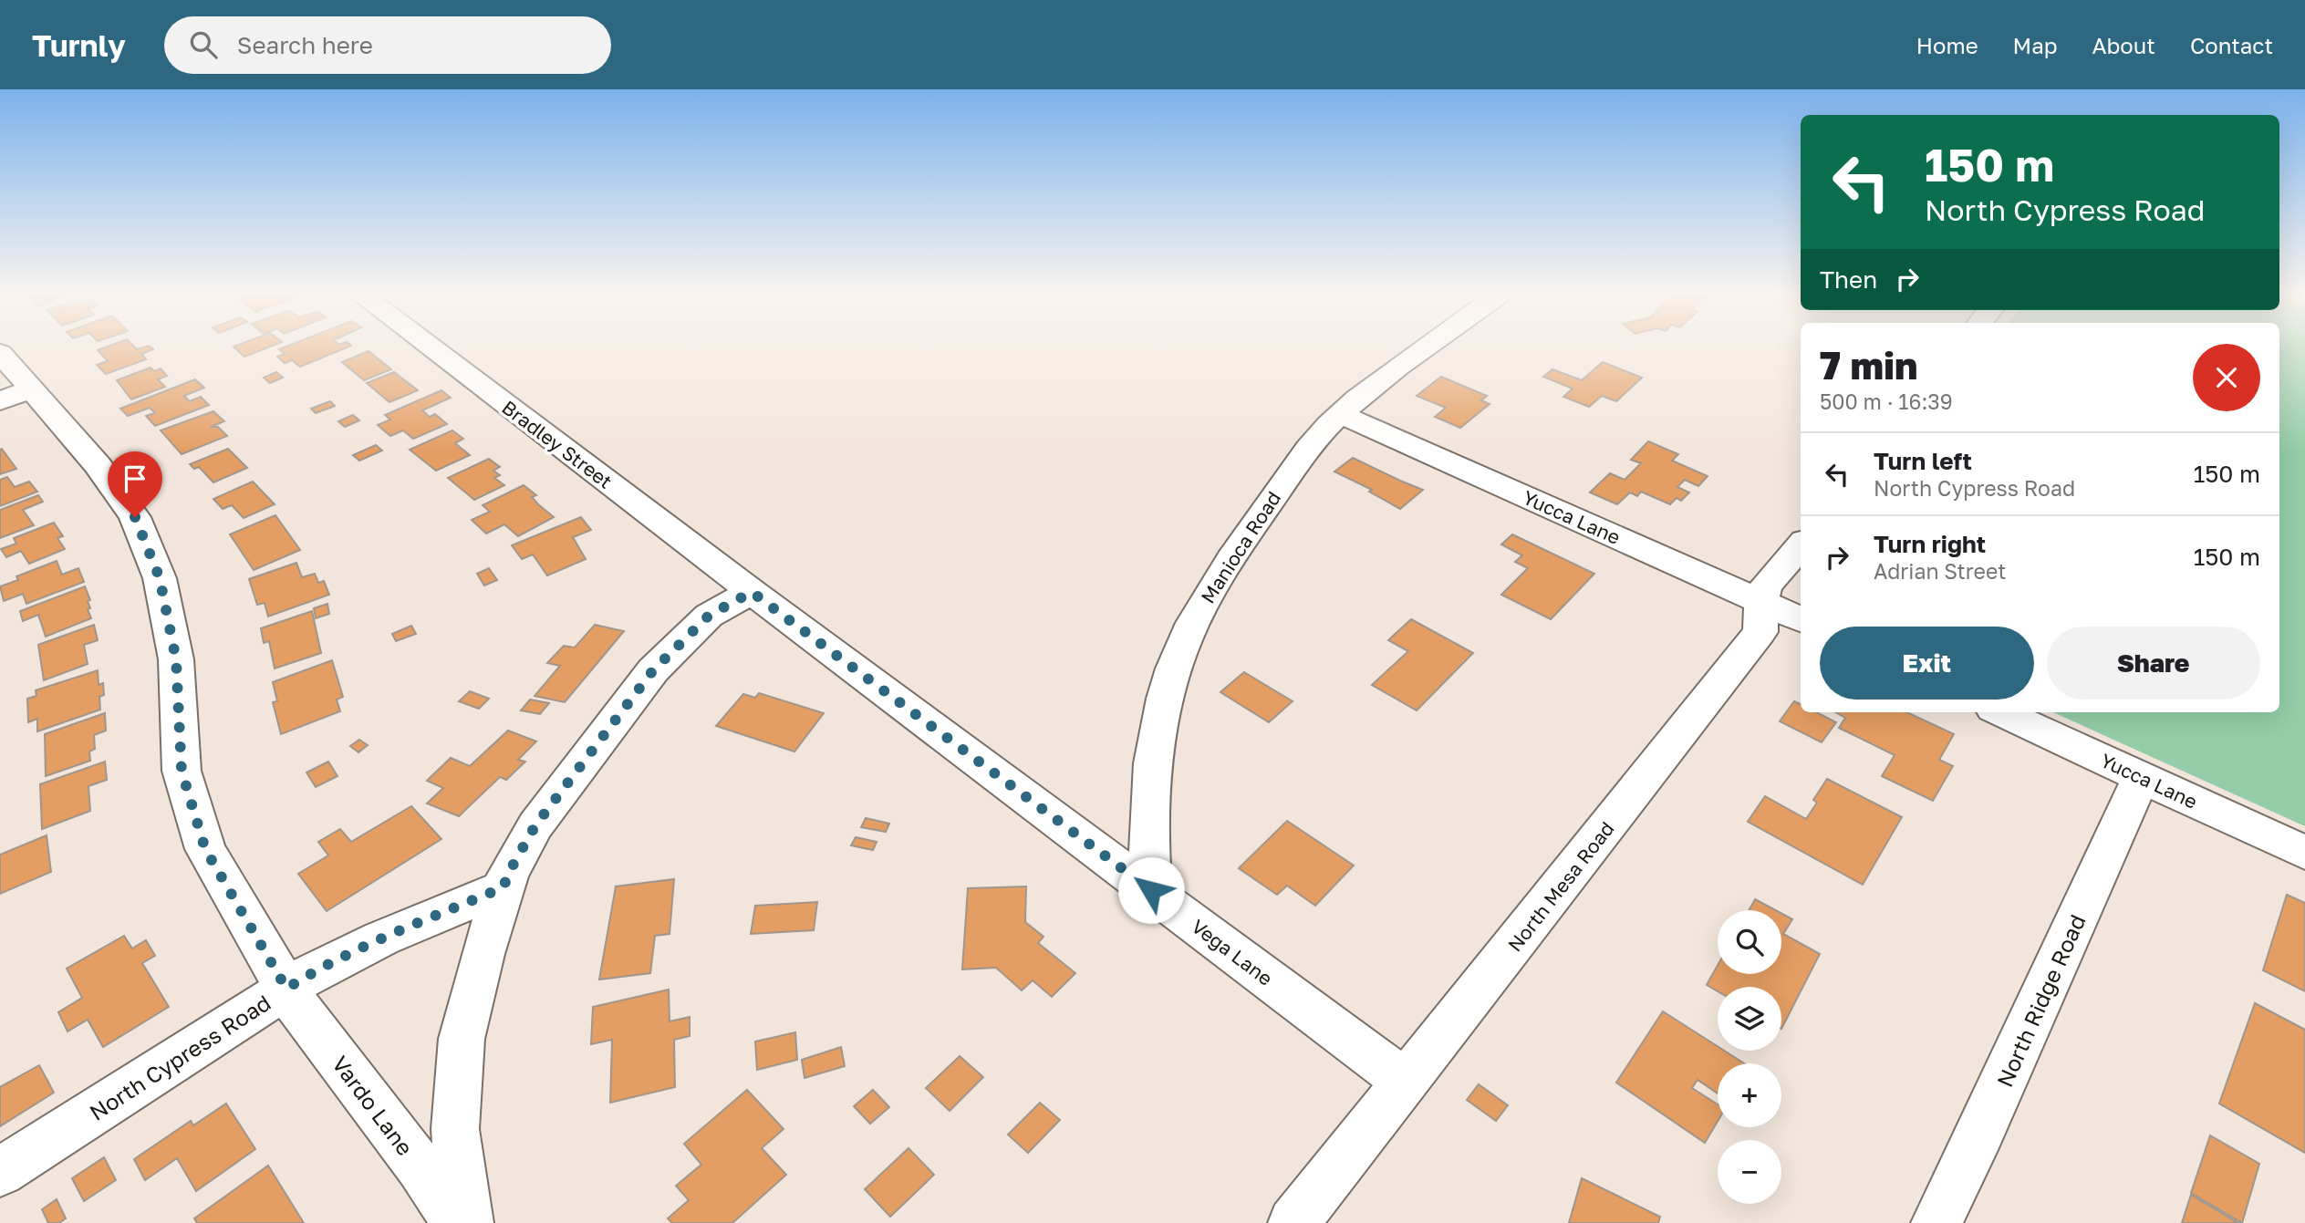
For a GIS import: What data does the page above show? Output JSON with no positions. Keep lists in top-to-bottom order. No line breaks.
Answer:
{"streets":{"street":["Bradley Street","Yucca Lane","Manioca Road","North Mesa Road","Vega Lane","North Ridge Road","North Cypress Road","Vardo Lane"]},"crossings":[["Bradley Street","Vega Lane"],["Yucca Lane","Manioca Road"],["Yucca Lane","North Mesa Road"],["Yucca Lane","North Ridge Road"],["Manioca Road","Vega Lane"],["North Mesa Road","Vega Lane"],["North Cypress Road","Vardo Lane"]],"page":{"header":"Turnly","search":"Search here","nav":["Home","Map","About","Contact"],"turn":["150 m","North Cypress Road"],"then":"Then","heading":["7 min","500 m · 16:39"],"list":[{"name":"Turn left","note":"North Cypress Road","value":"150 m"},{"name":"Turn right","note":"Adrian Street","value":"150 m"}],"buttons":["Exit","Share"],"map_buttons":["+","−"]}}
